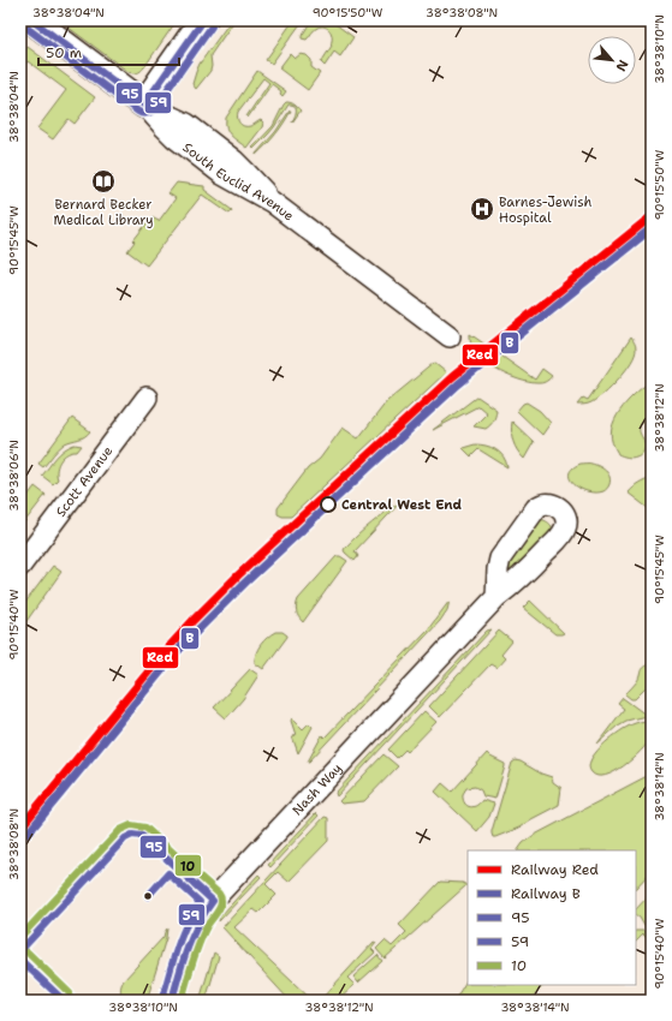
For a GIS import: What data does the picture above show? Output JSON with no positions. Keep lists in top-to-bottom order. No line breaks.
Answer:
{"streets":{"street":["South Euclid Avenue","Scott Avenue","Nash Way"]},"places":{"library":["Bernard Becker Medical Library"],"hospital":["Barnes-Jewish Hospital"],"other":["Central West End"]},"lines":["transit line 95","transit line 59","rail line Red","rail line B","transit line 10"],"legend":["Railway Red","Railway B","95","59","10"],"scale_bar":"50 m","north":"bottom right","coordinates":["38°38'04\"N","90°15'50\"W","38°38'08\"N","38°38'10\"N","90°15'45\"W","38°38'12\"N","38°38'06\"N","90°15'40\"W","38°38'14\"N"]}
